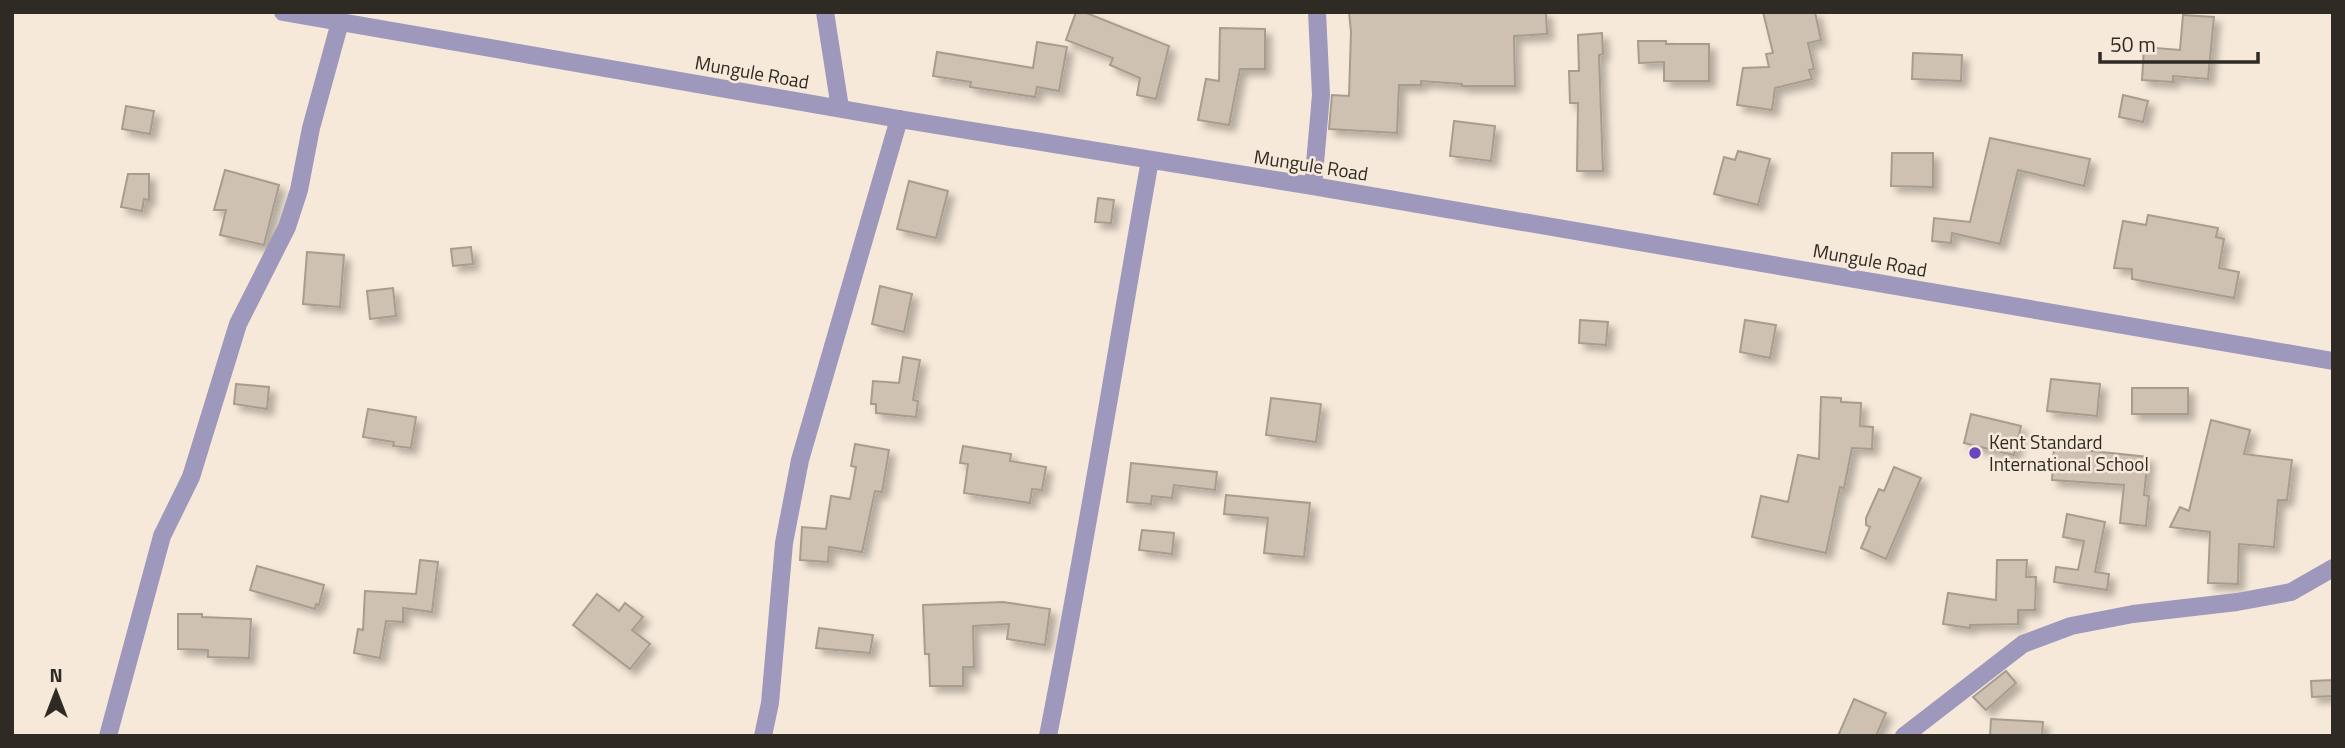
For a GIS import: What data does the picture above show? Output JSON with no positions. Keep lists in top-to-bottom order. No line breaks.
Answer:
{"streets":{"street":["Mungule Road"]},"places":["Kent Standard International School"],"scale_bar":"50 m","north":"top"}
